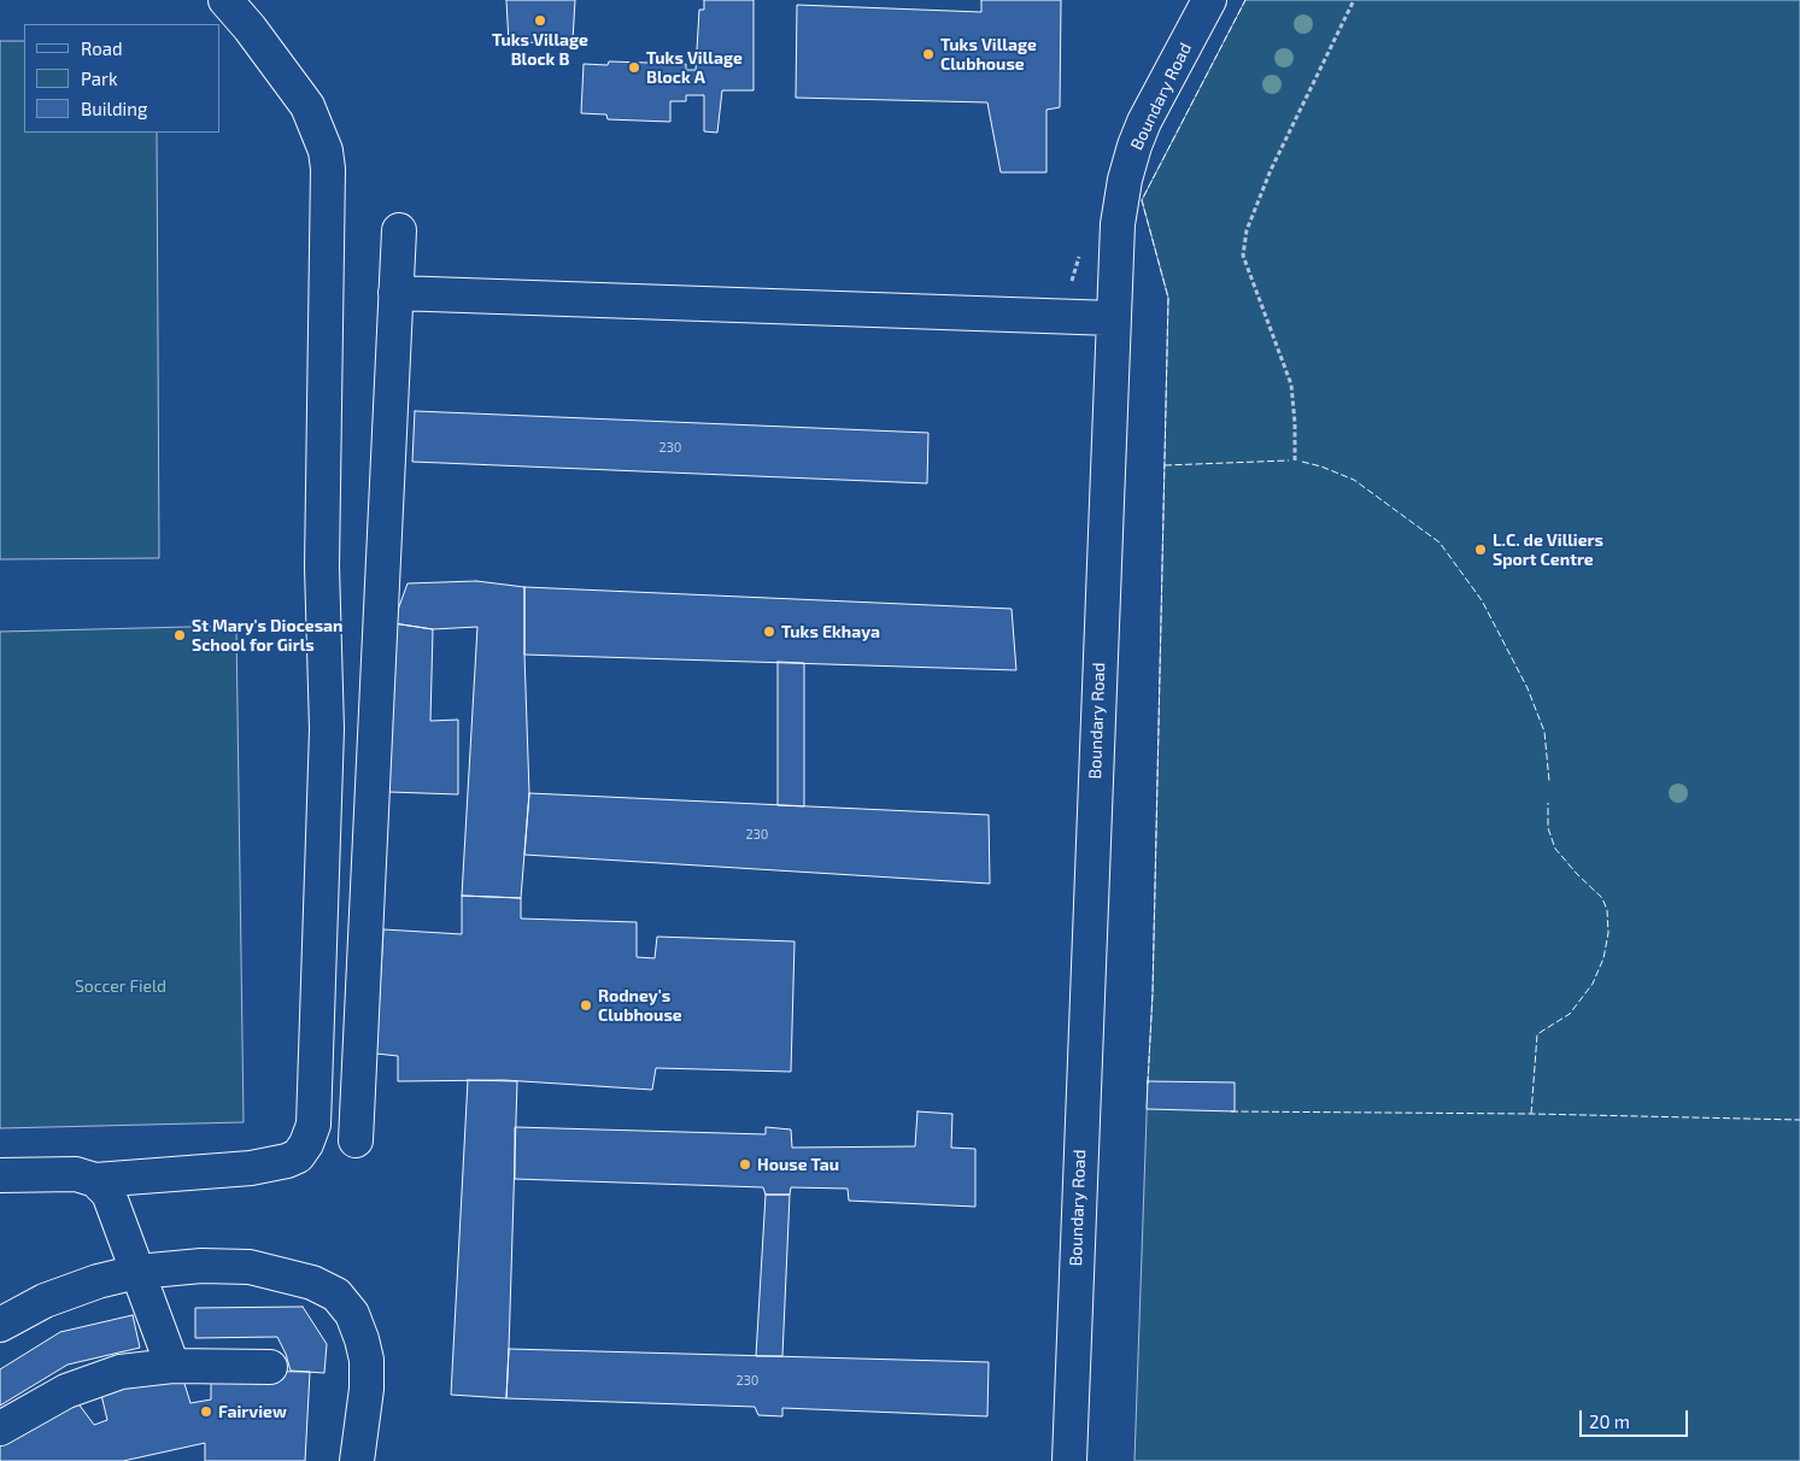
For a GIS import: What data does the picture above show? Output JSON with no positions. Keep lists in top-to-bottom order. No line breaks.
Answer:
{"streets":{"street":["Boundary Road"]},"parks":["Soccer Field"],"places":["Tuks Village Block B","Tuks Village Clubhouse","Tuks Village Block A","L.C. de Villiers Sport Centre","Tuks Ekhaya","St Mary's Diocesan School for Girls","Rodney's Clubhouse","House Tau","Fairview"],"house_numbers":["230","230","230"],"legend":["Road","Park","Building"],"scale_bar":"20 m"}
